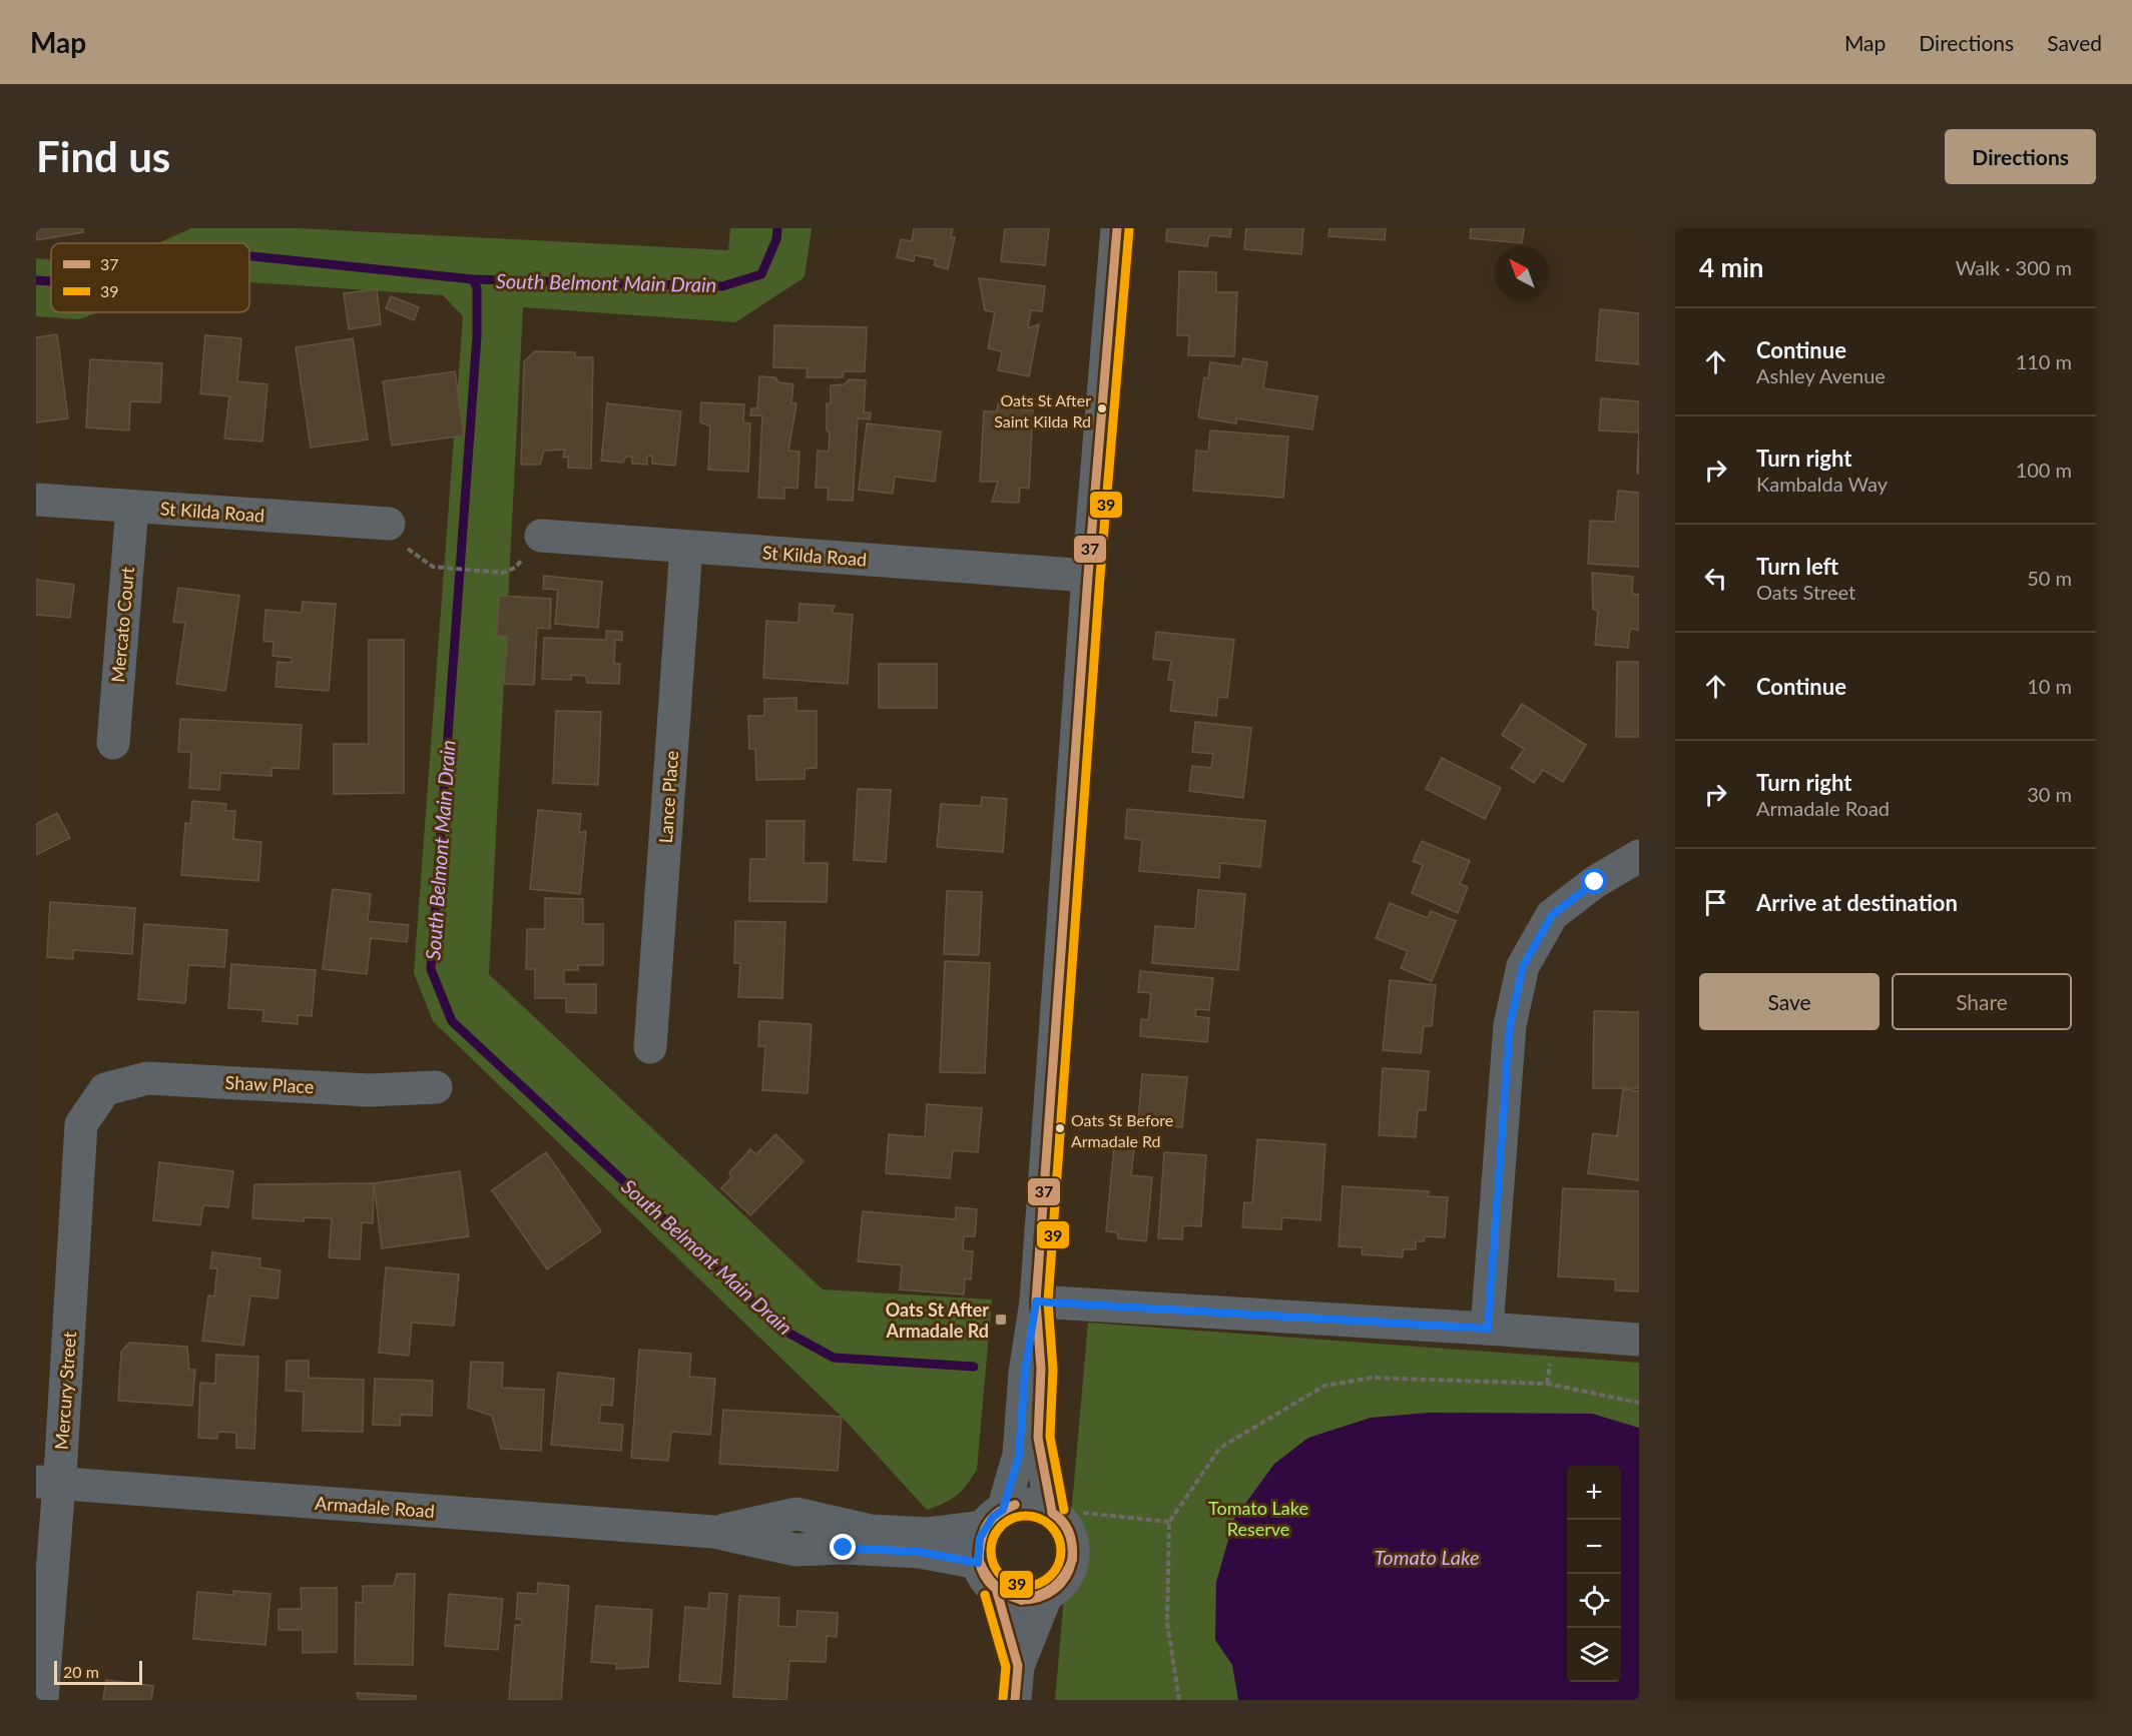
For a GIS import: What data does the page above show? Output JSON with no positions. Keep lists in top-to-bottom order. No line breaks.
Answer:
{"streets":{"street":["St Kilda Road","Mercato Court","Lance Place","Shaw Place","Mercury Street","Armadale Road"]},"crossings":[["St Kilda Road","Mercato Court"],["St Kilda Road","Lance Place"],["Shaw Place","Mercury Street"],["Mercury Street","Armadale Road"]],"water":["South Belmont Main Drain","Tomato Lake"],"parks":["Tomato Lake Reserve"],"places":{"other":["Oats St After Saint Kilda Rd","Oats St Before Armadale Rd"],"transit":["Oats St After Armadale Rd"]},"lines":["transit line 37","transit line 39"],"legend":["37","39"],"scale_bar":"20 m","north":"top left","page":{"header":"Map","nav":["Map","Directions","Saved"],"buttons":["Directions",["Save","Share"]],"title":"Find us","heading":["4 min","Walk · 300 m"],"list":[["Continue","Ashley Avenue","110 m"],["Turn right","Kambalda Way","100 m"],["Turn left","Oats Street","50 m"],["Continue","10 m"],["Turn right","Armadale Road","30 m"],"Arrive at destination"],"map_buttons":["+","−"],"scale":"20 m"}}
